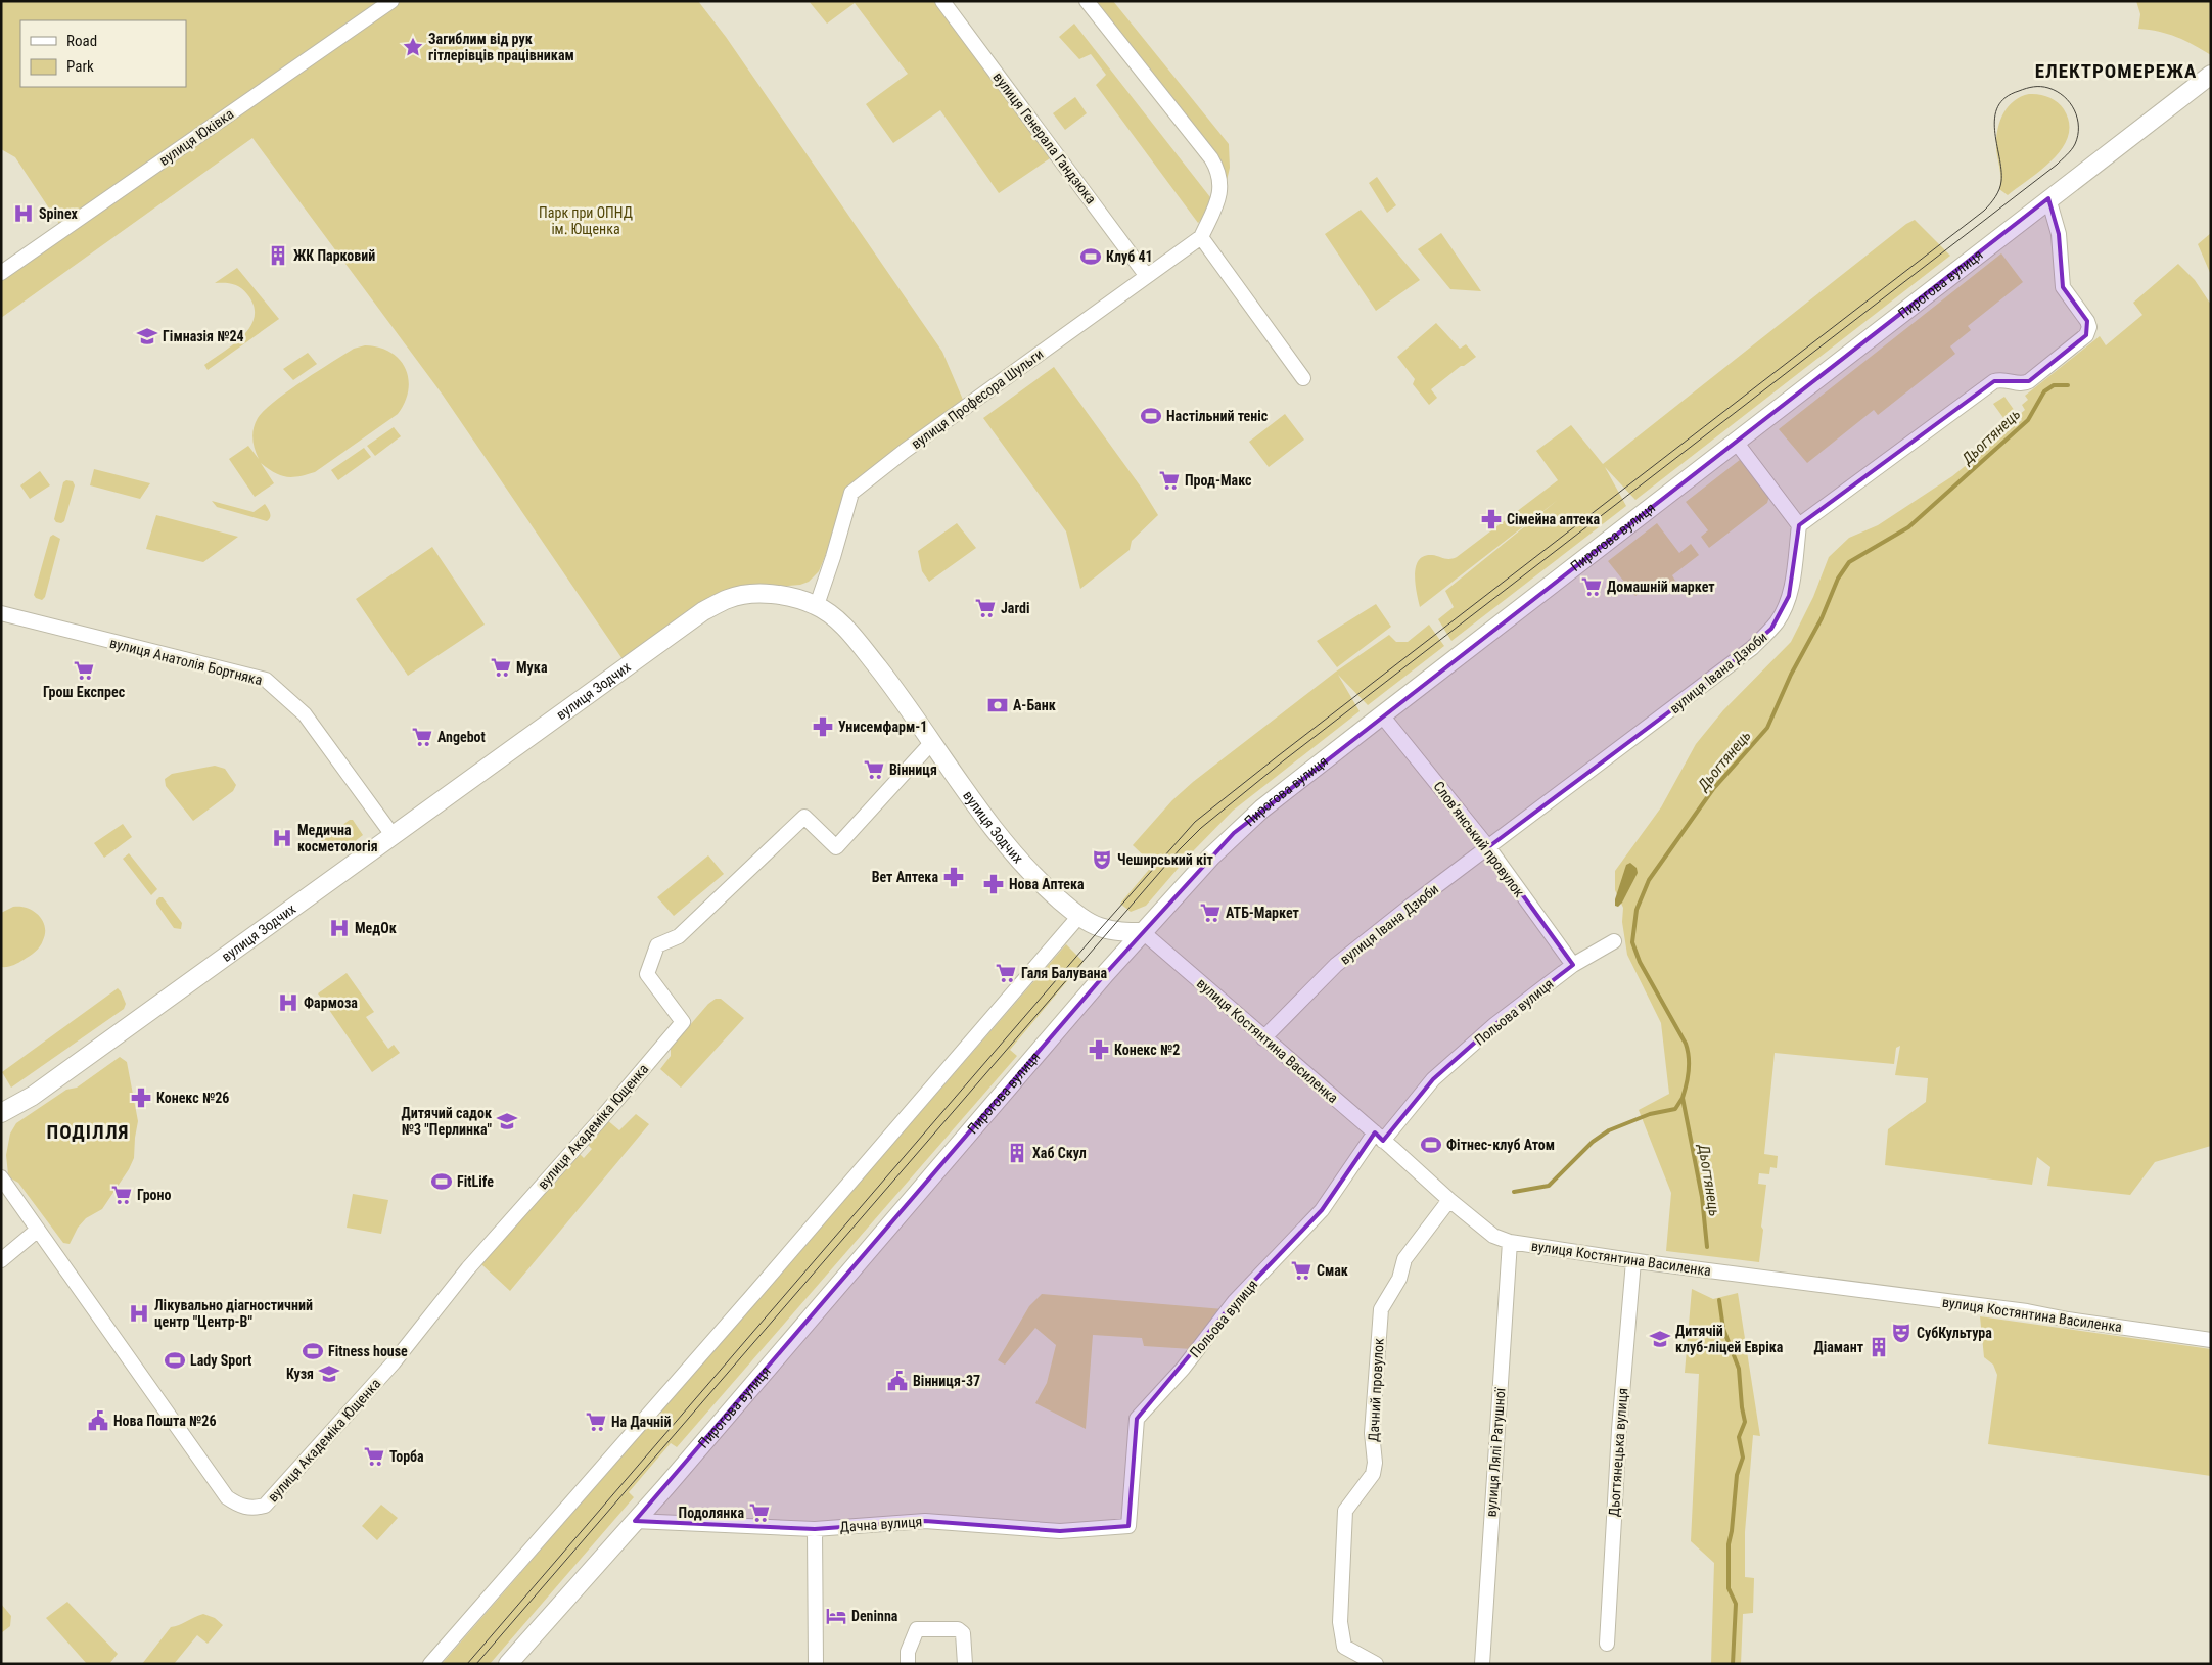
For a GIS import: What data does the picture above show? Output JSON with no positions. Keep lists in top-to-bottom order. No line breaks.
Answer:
{"streets":{"main road":["Пирогова вулиця","вулиця Зодчих"],"street":["вулиця Юківка","вулиця Генерала Гандзюка","вулиця Професора Шульги","вулиця Анатолія Бортняка","вулиця Івана Дзюби","Словʼянський провулок","Польова вулиця","вулиця Костянтина Василенка","вулиця Академіка Ющенка","Дачний провулок","вулиця Лялі Ратушної","Дьогтянецька вулиця","Дачна вулиця"]},"crossings":[["вулиця Генерала Гандзюка","вулиця Професора Шульги"],["Пирогова вулиця","вулиця Зодчих"],["Пирогова вулиця","Словʼянський провулок"],["Пирогова вулиця","вулиця Костянтина Василенка"],["Пирогова вулиця","Дачна вулиця"],["вулиця Професора Шульги","вулиця Зодчих"],["вулиця Анатолія Бортняка","вулиця Зодчих"],["вулиця Івана Дзюби","Словʼянський провулок"],["вулиця Івана Дзюби","вулиця Костянтина Василенка"],["вулиця Зодчих","вулиця Костянтина Василенка"],["вулиця Зодчих","вулиця Академіка Ющенка"],["Словʼянський провулок","Польова вулиця"],["Польова вулиця","вулиця Костянтина Василенка"],["Польова вулиця","Дачна вулиця"],["вулиця Костянтина Василенка","Дачний провулок"],["вулиця Костянтина Василенка","вулиця Лялі Ратушної"],["вулиця Костянтина Василенка","Дьогтянецька вулиця"]],"districts":["ЕЛЕКТРОМЕРЕЖА","ПОДІЛЛЯ"],"water":["Дьогтянець"],"parks":["Парк при ОПНД ім. Ющенка"],"places":{"place":["Загиблим від рук гітлерівців працівникам"],"hospital":["Spinex","Медична косметологія","МедОк","Фармоза","Лікувально діагностичний центр \"Центр-В\""],"building":["ЖК Парковий","Хаб Скул","Діамант"],"sports":["Клуб 41","Настільний теніс","Фітнес-клуб Атом","FitLife","Fitness house","Lady Sport"],"school or university":["Гімназія №24","Дитячий садок №3 \"Перлинка\"","Дитячій клуб-ліцей Евріка","Кузя"],"supermarket":["Прод-Макс","Домашній маркет","Jardi","Мука","Грош Експрес","Angebot","Вінниця","АТБ-Маркет","Галя Балувана","Гроно","Смак","На Дачній","Торба","Подолянка"],"pharmacy":["Сімейна аптека","Унисемфарм-1","Вет Аптека","Нова Аптека","Конекс №2","Конекс №26"],"bank":["А-Банк"],"theatre":["Чеширський кіт","СубКультура"],"public building":["Вінниця-37","Нова Пошта №26"],"hotel":["Deninna"]},"legend":["Road","Park"]}
